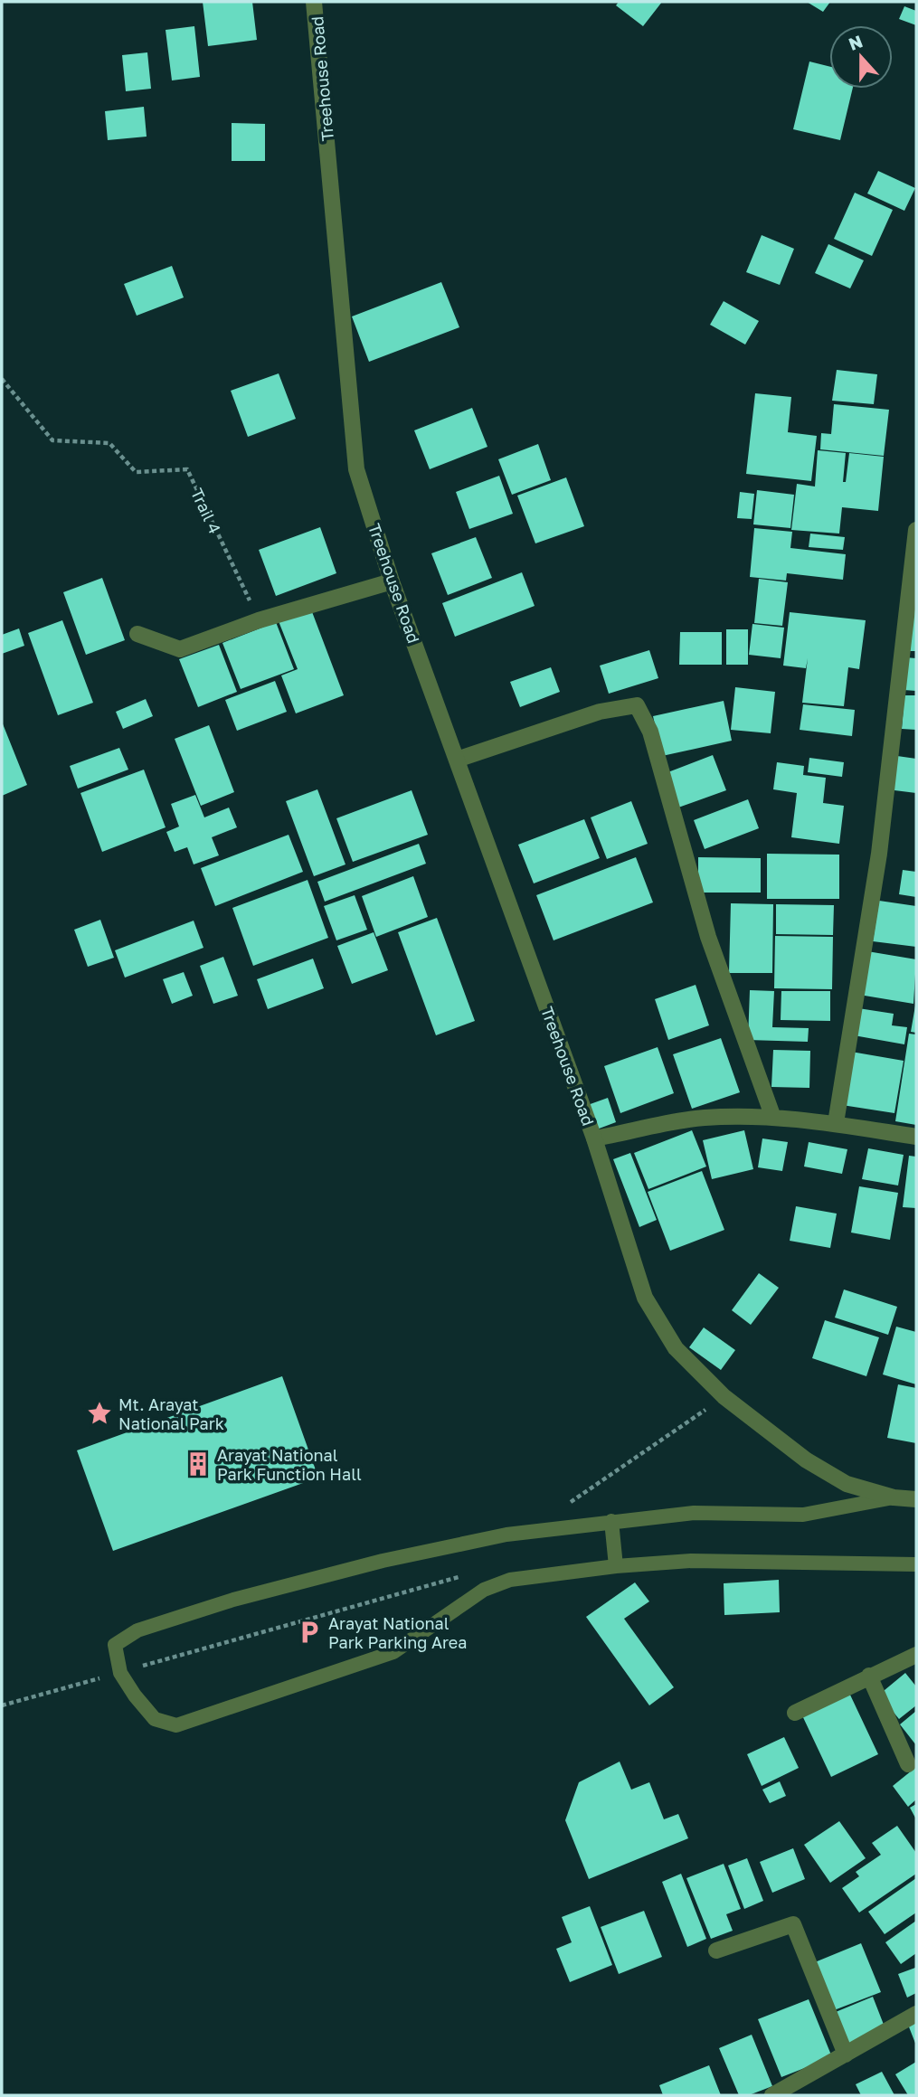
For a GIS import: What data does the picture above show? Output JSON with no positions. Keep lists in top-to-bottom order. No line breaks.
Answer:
{"streets":{"street":["Treehouse Road"],"path":["Trail 4"]},"places":{"place":["Mt. Arayat National Park"],"building":["Arayat National Park Function Hall"],"parking":["Arayat National Park Parking Area"]},"north":"top"}
